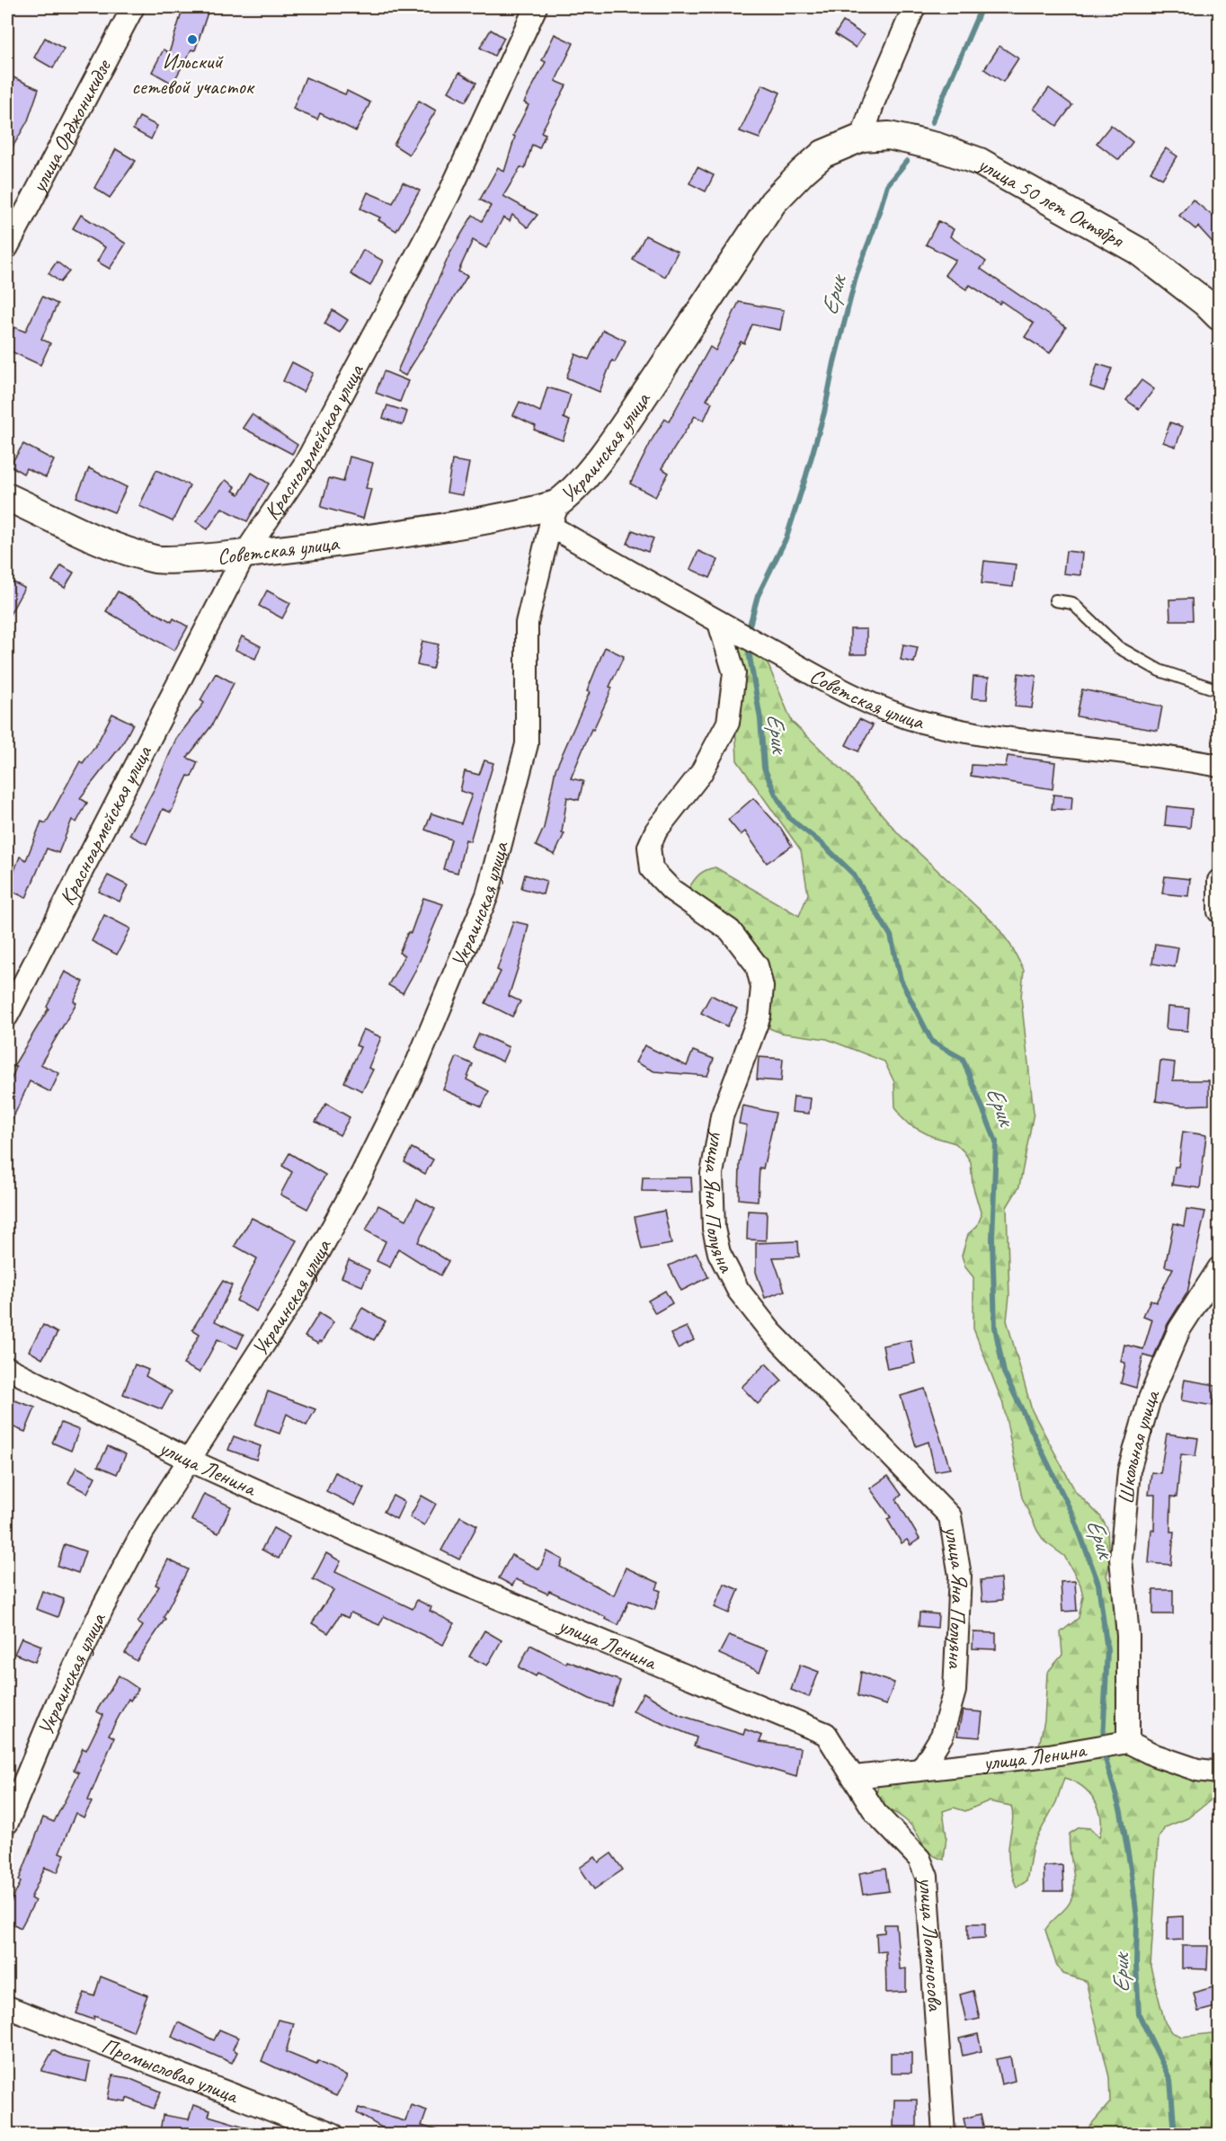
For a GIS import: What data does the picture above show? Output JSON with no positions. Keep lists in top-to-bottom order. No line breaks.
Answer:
{"streets":{"street":["улица Орджоникидзе","улица 50 лет Октября","Красноармейская улица","Украинская улица","Советская улица","улица Яна Полуяна","Школьная улица","улица Ленина","улица Ломоносова","Промысловая улица"]},"crossings":[["улица 50 лет Октября","Украинская улица"],["Красноармейская улица","Советская улица"],["Украинская улица","Советская улица"],["Украинская улица","улица Ленина"],["Советская улица","улица Яна Полуяна"],["улица Яна Полуяна","улица Ленина"],["Школьная улица","улица Ленина"],["улица Ленина","улица Ломоносова"]],"water":["Ерик"],"places":["Ильский сетевой участок"]}
